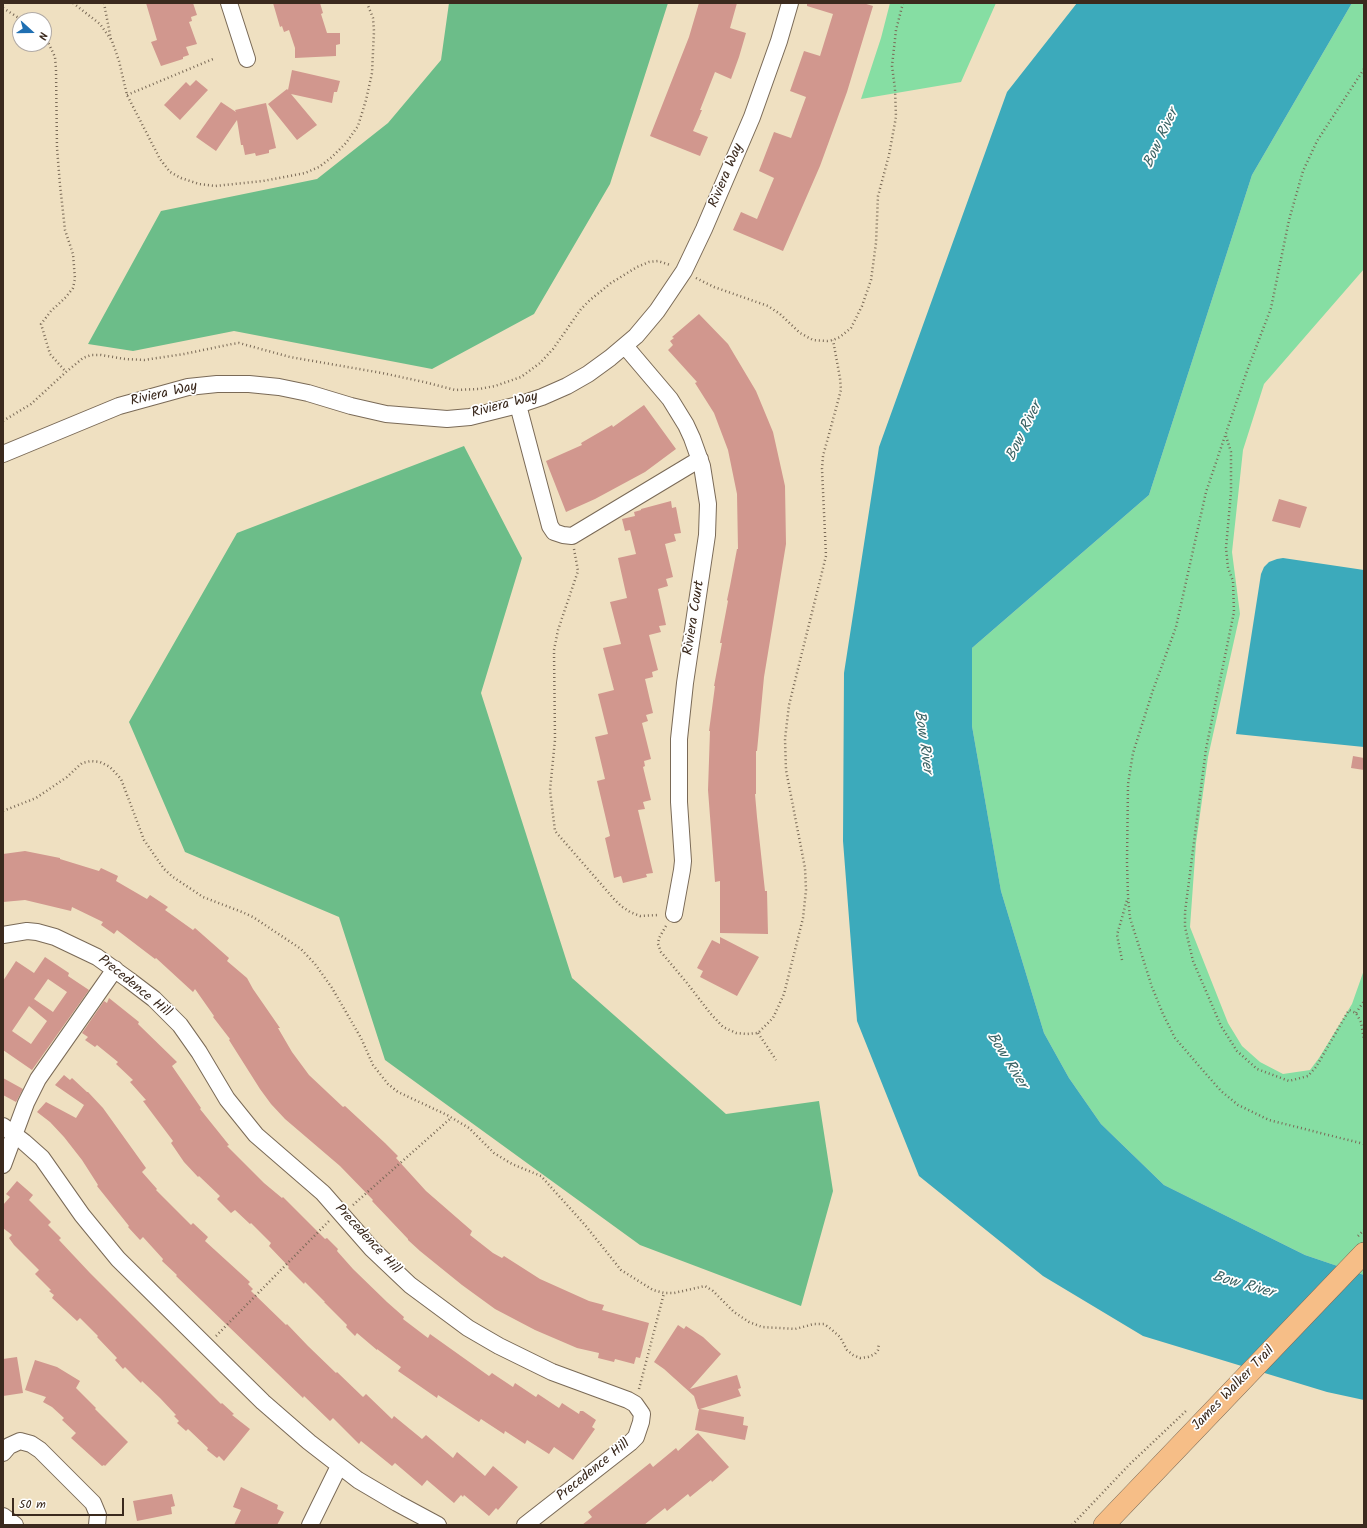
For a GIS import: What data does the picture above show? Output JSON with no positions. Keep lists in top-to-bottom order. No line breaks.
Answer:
{"streets":{"main road":["James Walker Trail"],"street":["Riviera Way","Riviera Court","Precedence Hill"]},"crossings":[["Riviera Way","Riviera Court"]],"water":["Bow River"],"scale_bar":"50 m","north":"right"}
